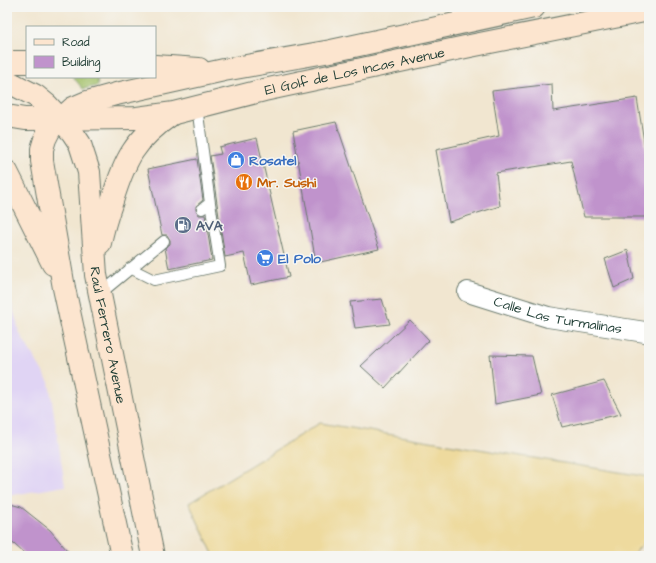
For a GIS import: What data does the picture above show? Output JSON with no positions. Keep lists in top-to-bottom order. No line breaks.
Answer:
{"streets":{"main road":["El Golf de Los Incas Avenue","Raúl Ferrero Avenue"],"street":["Calle Las Turmalinas"]},"crossings":[["El Golf de Los Incas Avenue","Raúl Ferrero Avenue"]],"places":{"shop":["Rosatel"],"restaurant":["Mr. Sushi"],"fuel station":["AVA"],"supermarket":["El Polo"]},"legend":["Road","Building"]}
